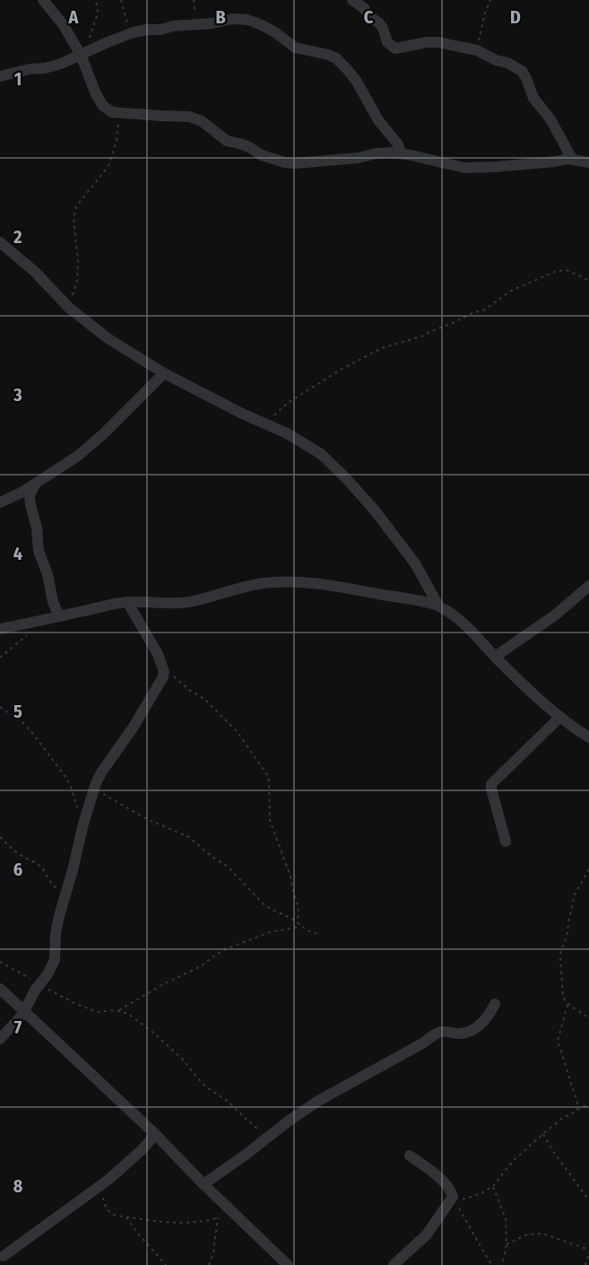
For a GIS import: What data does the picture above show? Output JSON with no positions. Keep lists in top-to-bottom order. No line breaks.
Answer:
{"grid":{"columns":["A","B","C","D"],"rows":["1","2","3","4","5","6","7","8"]}}
